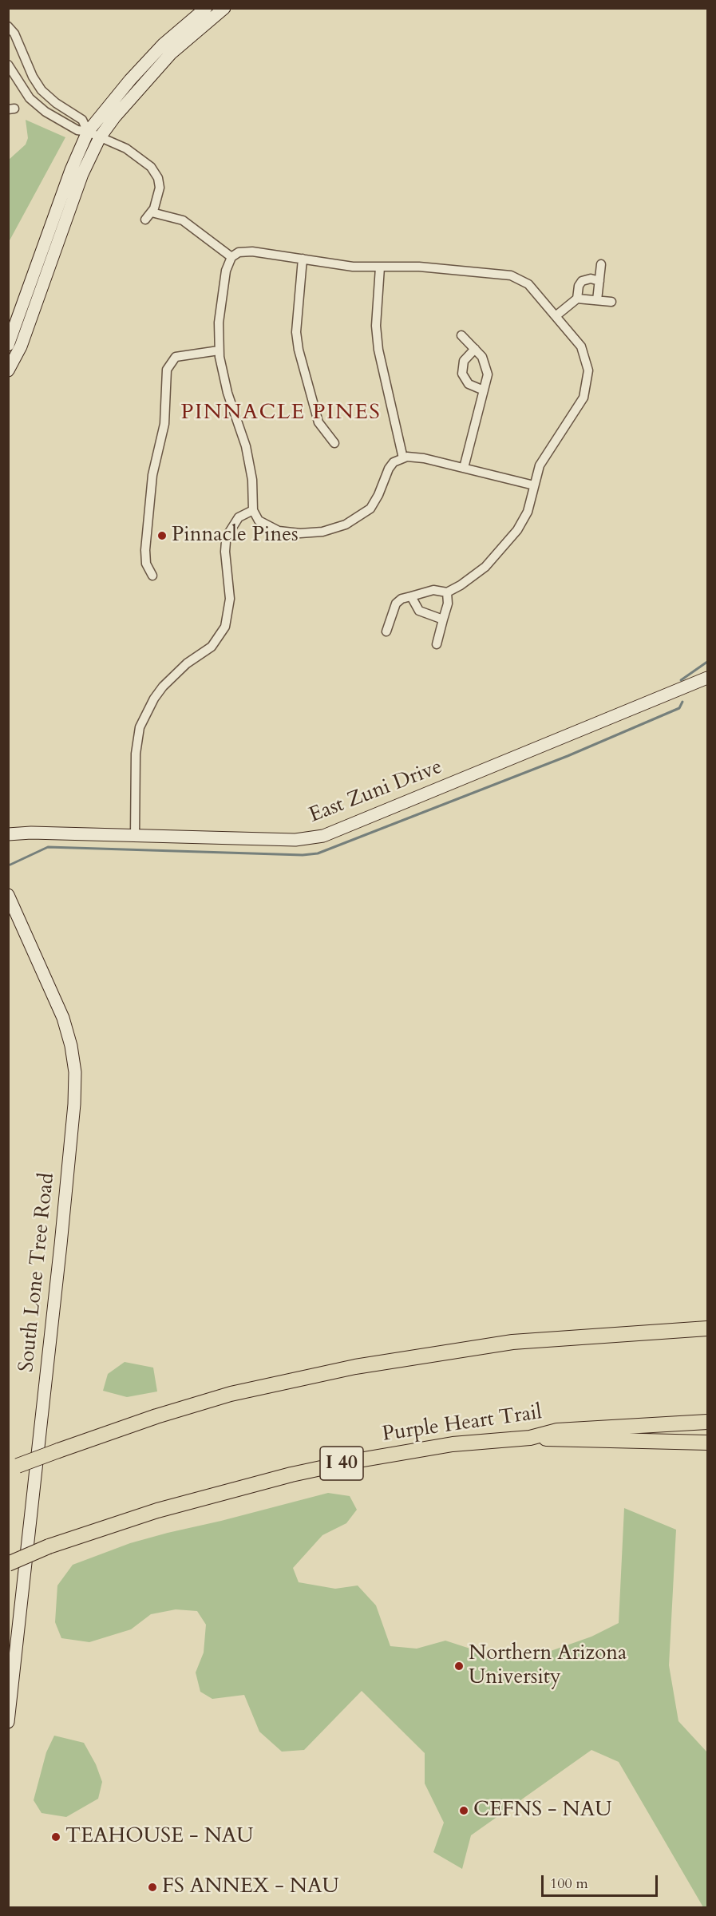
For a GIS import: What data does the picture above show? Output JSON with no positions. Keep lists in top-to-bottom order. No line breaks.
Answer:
{"streets":{"highway":["Purple Heart Trail","I 40"],"main road":["East Zuni Drive","South Lone Tree Road"]},"districts":["PINNACLE PINES"],"places":["Pinnacle Pines","Northern Arizona University","CEFNS - NAU","TEAHOUSE - NAU","FS ANNEX - NAU"],"scale_bar":"100 m"}
